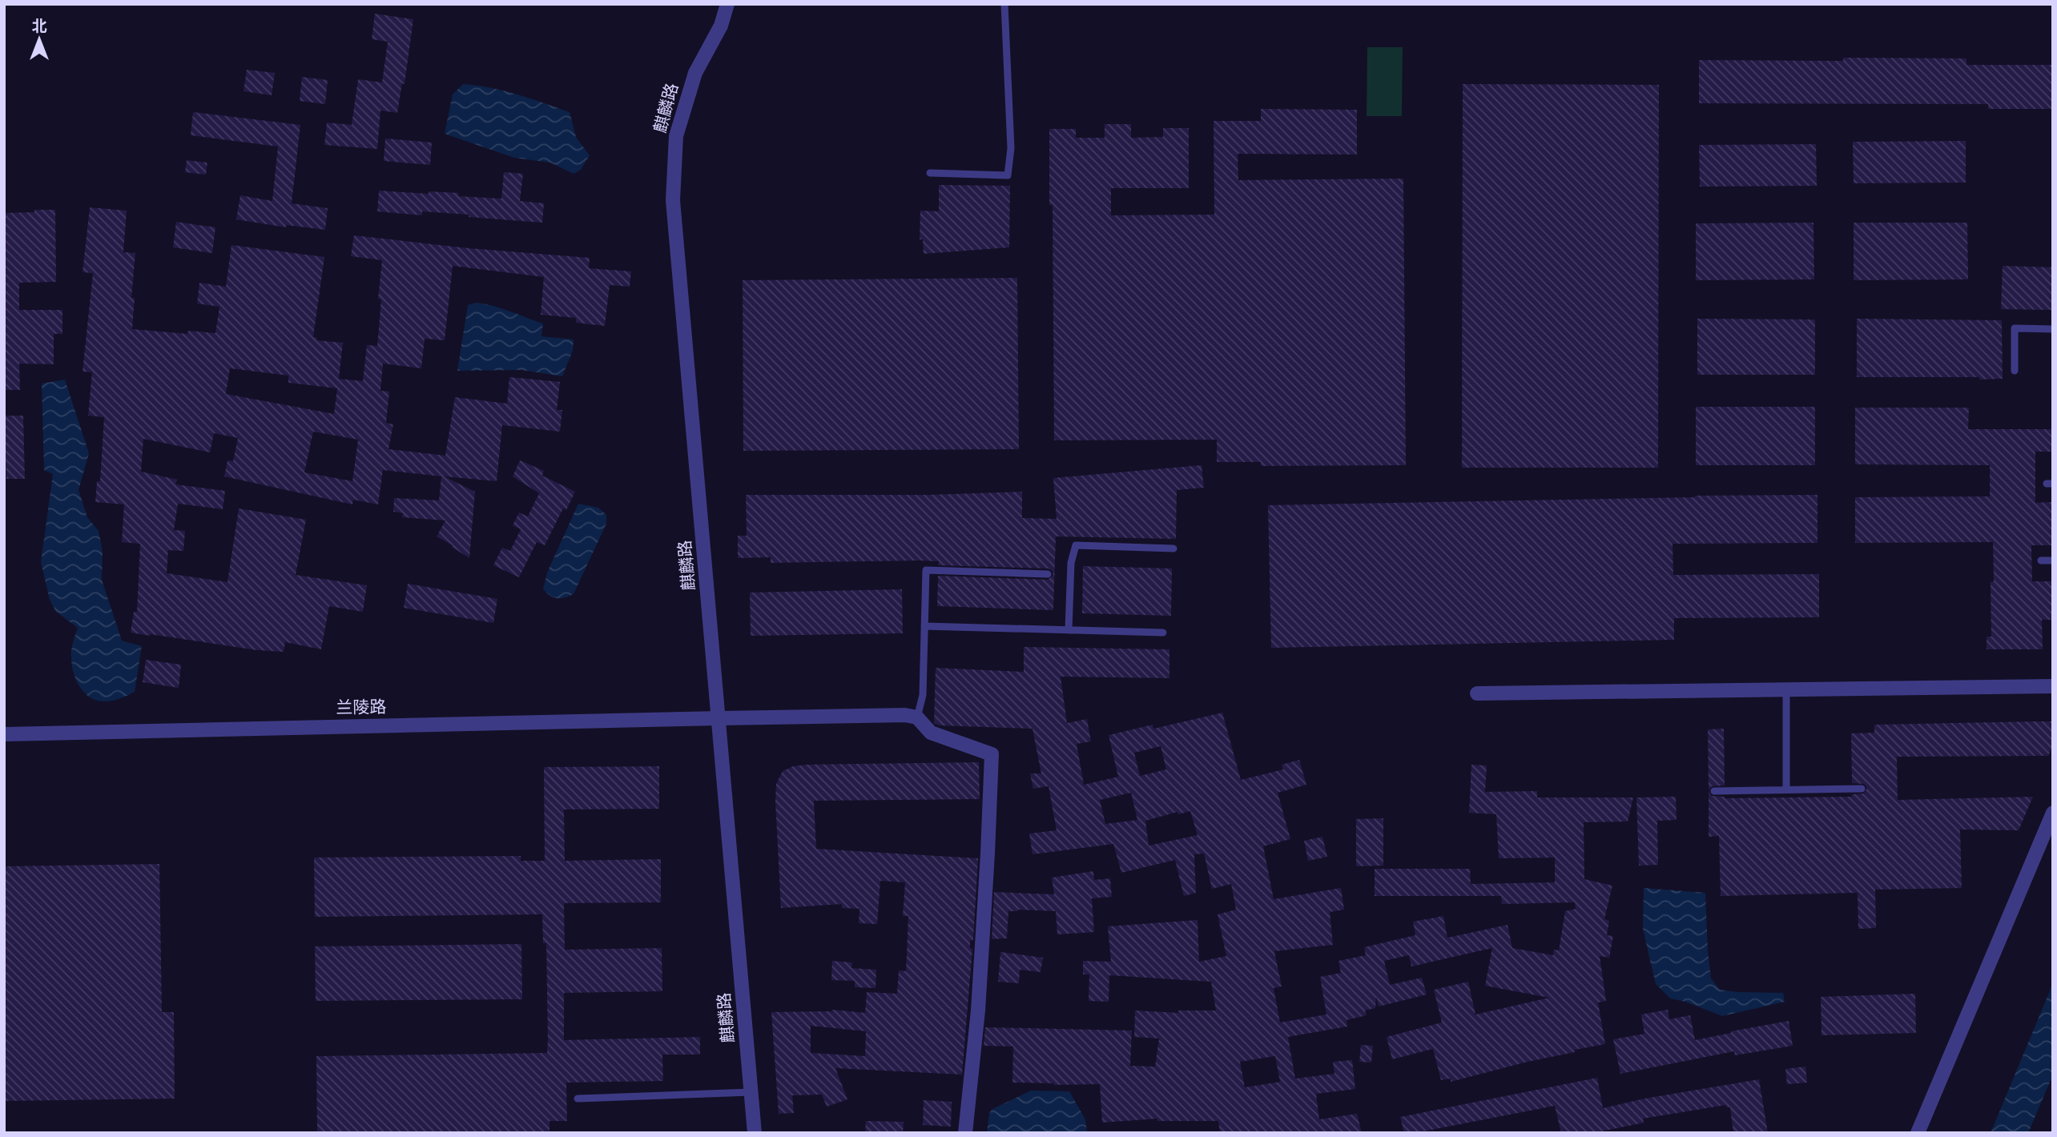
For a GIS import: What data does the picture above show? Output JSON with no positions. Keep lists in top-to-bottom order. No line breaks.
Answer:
{"streets":{"street":["麒麟路","兰陵路"]},"crossings":[["麒麟路","兰陵路"]],"north":"top"}
